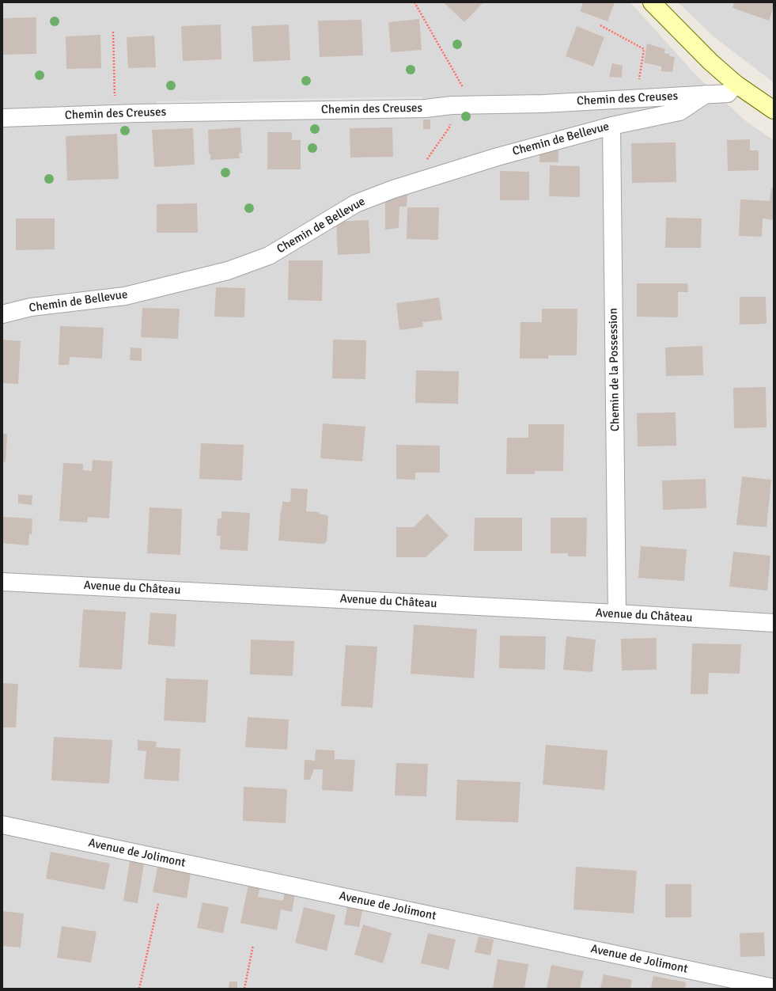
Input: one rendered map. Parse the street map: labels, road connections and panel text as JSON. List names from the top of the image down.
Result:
{
  "streets": {
    "street": [
      "Chemin des Creuses",
      "Chemin de Bellevue",
      "Chemin de la Possession",
      "Avenue du Château",
      "Avenue de Jolimont"
    ]
  },
  "crossings": [
    ["Chemin des Creuses", "Chemin de Bellevue"],
    ["Chemin de Bellevue", "Chemin de la Possession"],
    ["Chemin de la Possession", "Avenue du Château"]
  ]
}
